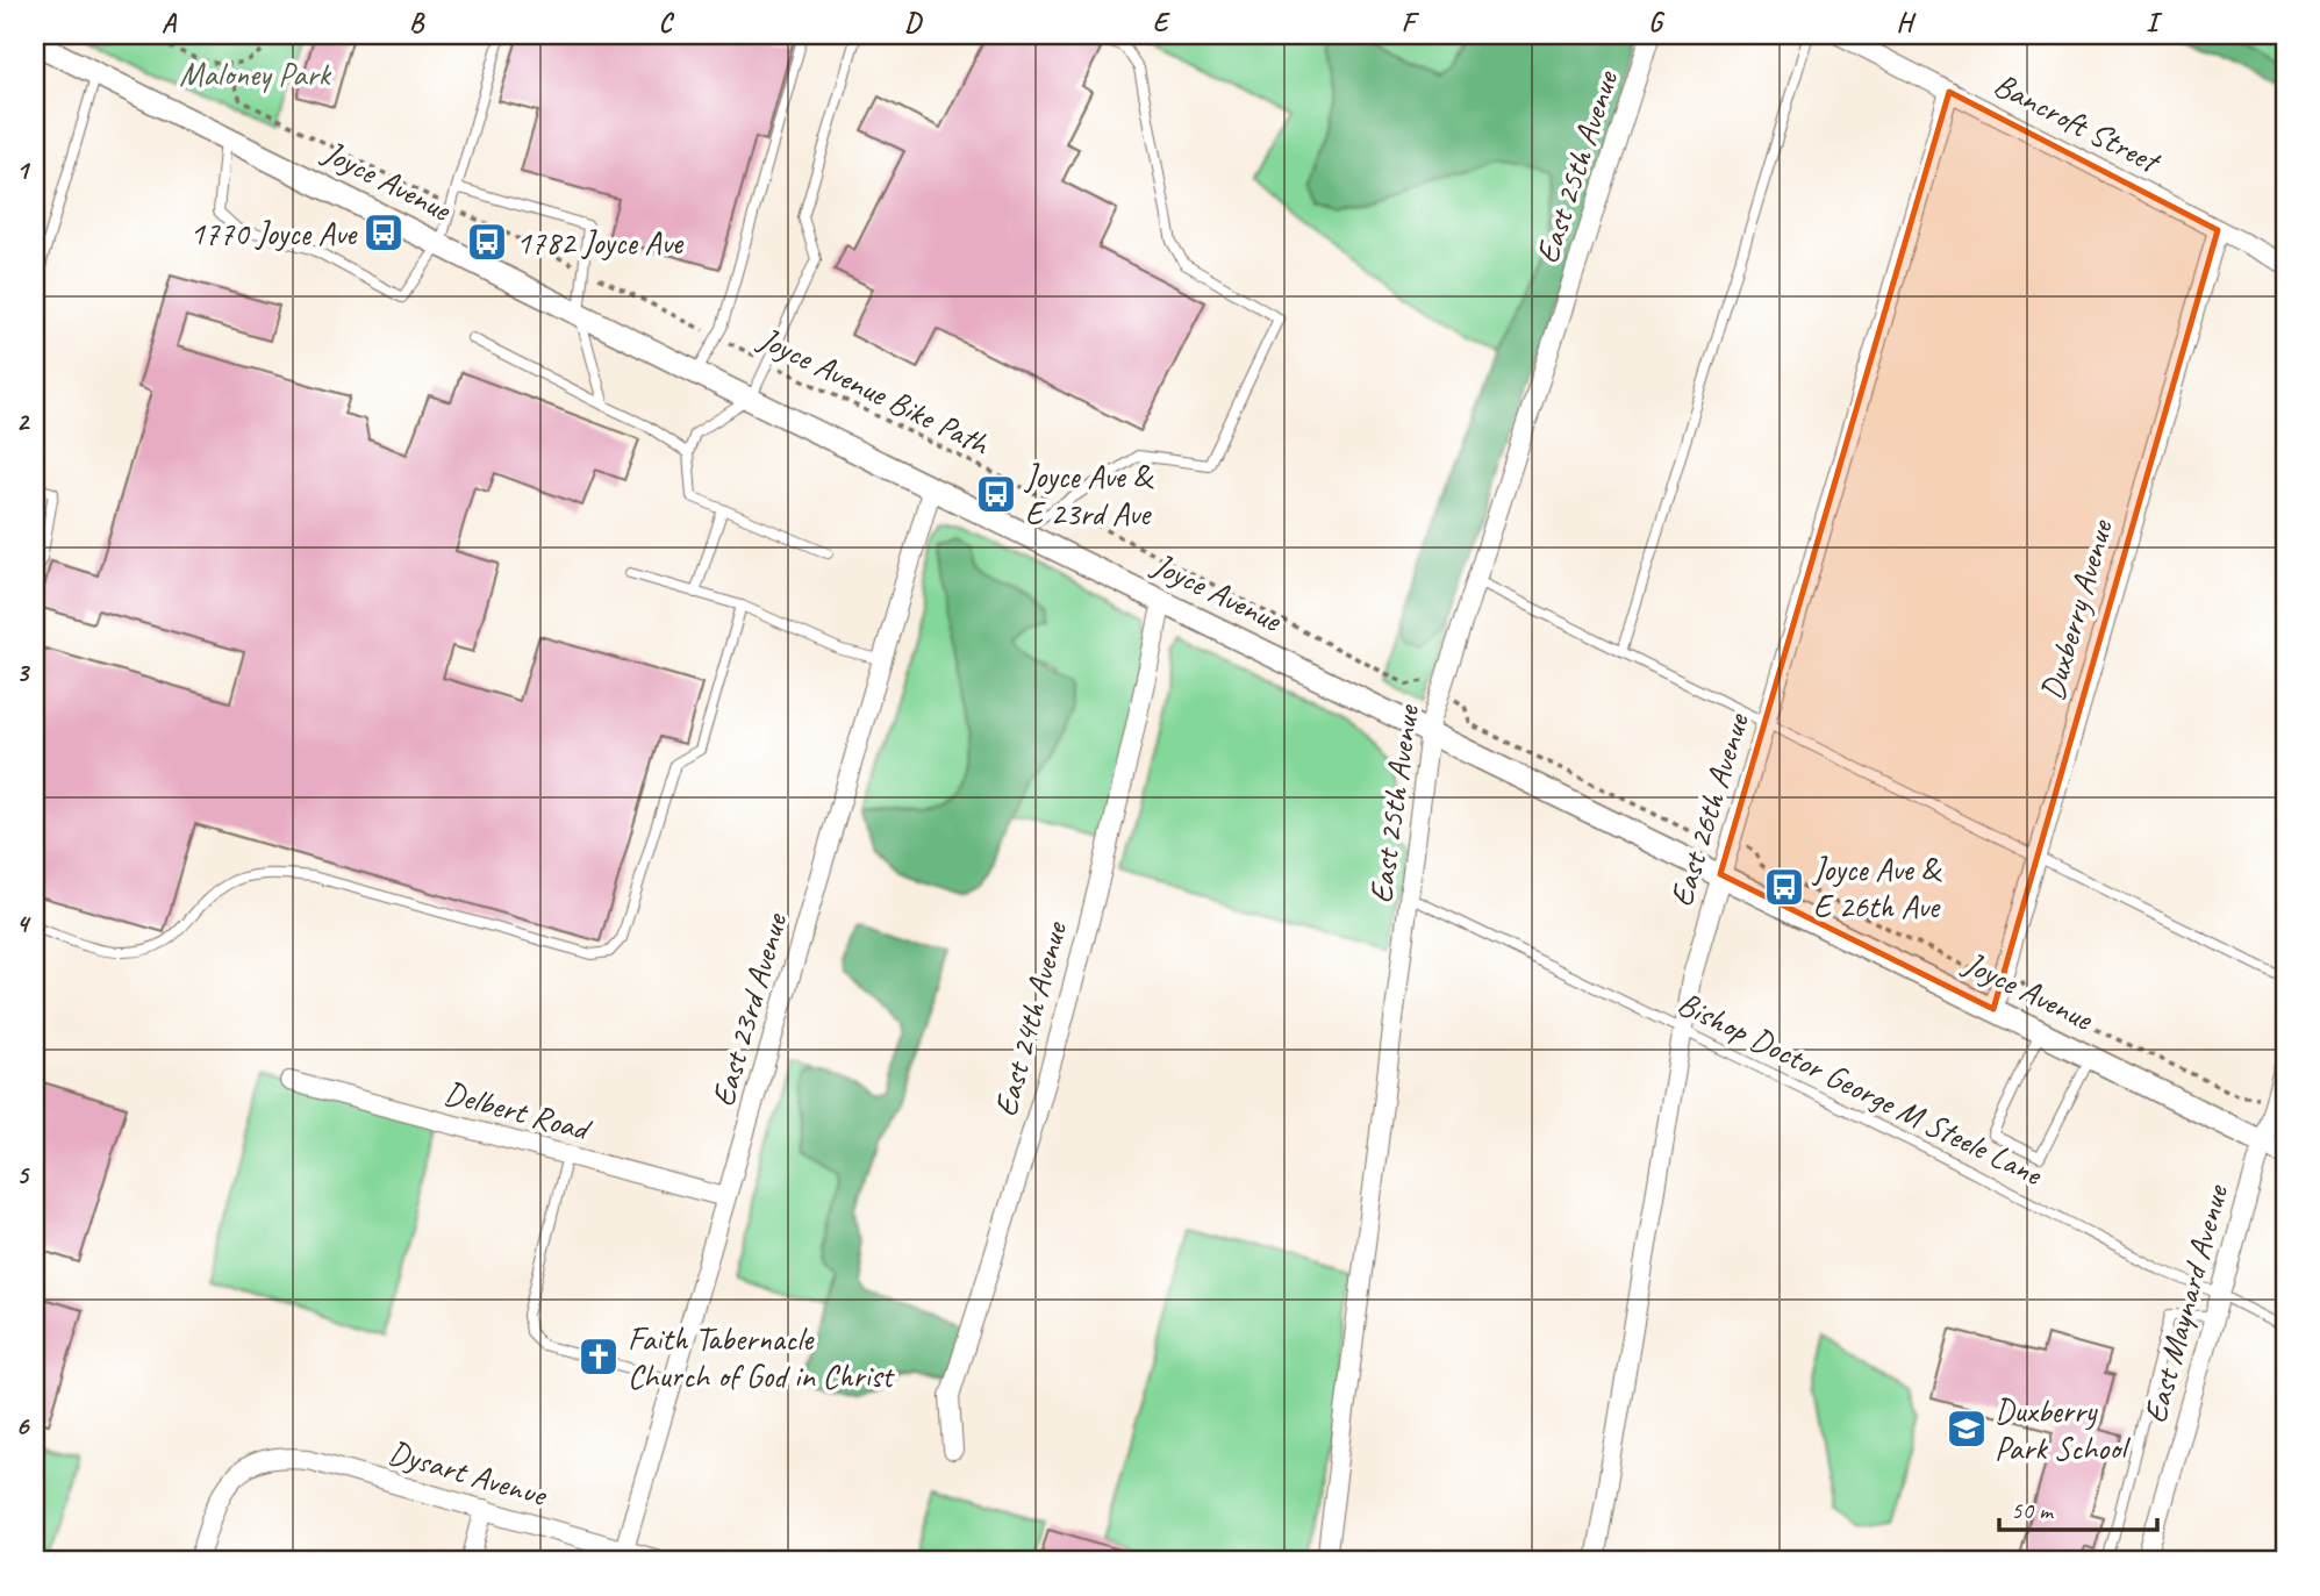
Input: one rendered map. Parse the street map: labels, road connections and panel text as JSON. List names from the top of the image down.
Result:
{
  "streets": {
    "street": [
      "Bancroft Street",
      "East 25th Avenue",
      "Joyce Avenue",
      "Duxberry Avenue",
      "East 26th Avenue",
      "East 23rd Avenue",
      "East 24th Avenue",
      "Delbert Road",
      "East Maynard Avenue",
      "Dysart Avenue"
    ],
    "lane": ["Bishop Doctor George M Steele Lane"],
    "path": ["Joyce Avenue Bike Path"]
  },
  "crossings": [
    ["Bancroft Street", "Duxberry Avenue"],
    ["Bancroft Street", "East 26th Avenue"],
    ["East 25th Avenue", "Joyce Avenue"],
    ["East 25th Avenue", "Joyce Avenue Bike Path"],
    ["East 25th Avenue", "Bishop Doctor George M Steele Lane"],
    ["Joyce Avenue", "Duxberry Avenue"],
    ["Joyce Avenue", "East 26th Avenue"],
    ["Joyce Avenue", "East 23rd Avenue"],
    ["Joyce Avenue", "East 24th Avenue"],
    ["Joyce Avenue", "East Maynard Avenue"],
    ["East 26th Avenue", "Bishop Doctor George M Steele Lane"],
    ["East 23rd Avenue", "Delbert Road"],
    ["East 23rd Avenue", "Dysart Avenue"],
    ["Bishop Doctor George M Steele Lane", "East Maynard Avenue"]
  ],
  "parks": ["Maloney Park"],
  "places": {
    "bus stop": [
      "1770 Joyce Ave",
      "1782 Joyce Ave",
      "Joyce Ave & E 23rd Ave",
      "Joyce Ave & E 26th Ave"
    ],
    "church": ["Faith Tabernacle Church of God in Christ"],
    "school or university": ["Duxberry Park School"]
  },
  "scale_bar": "50 m",
  "grid": {
    "columns": [
      "A",
      "B",
      "C",
      "D",
      "E",
      "F",
      "G",
      "H",
      "I"
    ],
    "rows": [
      "1",
      "2",
      "3",
      "4",
      "5",
      "6"
    ]
  }
}
